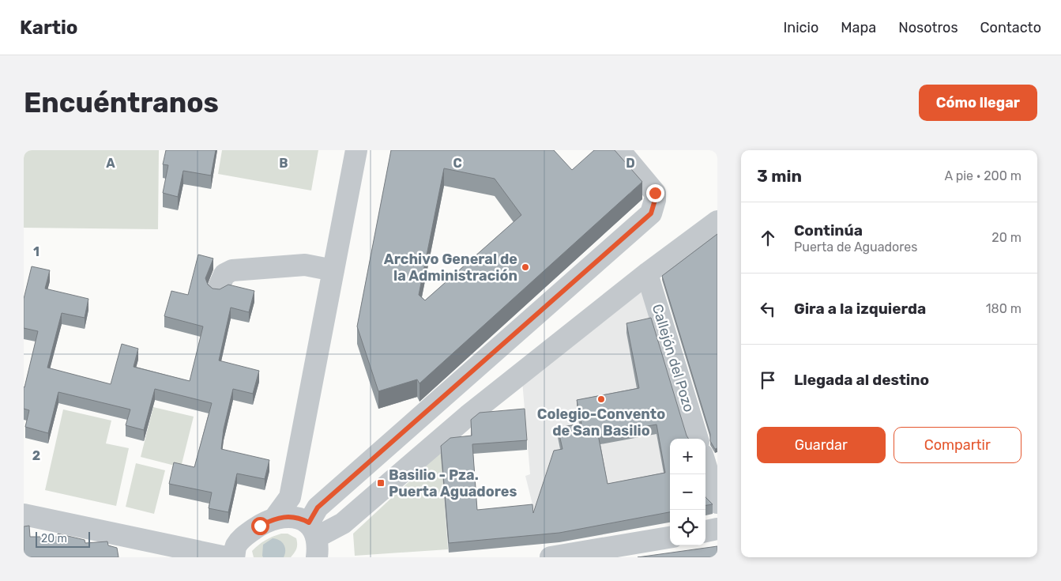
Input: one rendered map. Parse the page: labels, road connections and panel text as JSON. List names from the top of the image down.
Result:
{
  "streets": {
    "street": ["Callejón del Pozo"]
  },
  "places": {
    "other": ["Archivo General de la Administración", "Colegio-Convento de San Basilio"],
    "transit": ["Basilio - Pza. Puerta Aguadores"]
  },
  "scale_bar": "20 m",
  "page": {
    "header": "Kartio",
    "nav": [
      "Inicio",
      "Mapa",
      "Nosotros",
      "Contacto"
    ],
    "buttons": [
      "Cómo llegar",
      ["Guardar", "Compartir"]
    ],
    "title": "Encuéntranos",
    "heading": ["3 min", "A pie · 200 m"],
    "list": [
      ["Continúa", "Puerta de Aguadores", "20 m"],
      ["Gira a la izquierda", "180 m"],
      "Llegada al destino"
    ],
    "map_buttons": ["+", "−"],
    "scale": "20 m"
  },
  "grid": {
    "columns": [
      "A",
      "B",
      "C",
      "D"
    ],
    "rows": ["1", "2"]
  }
}
